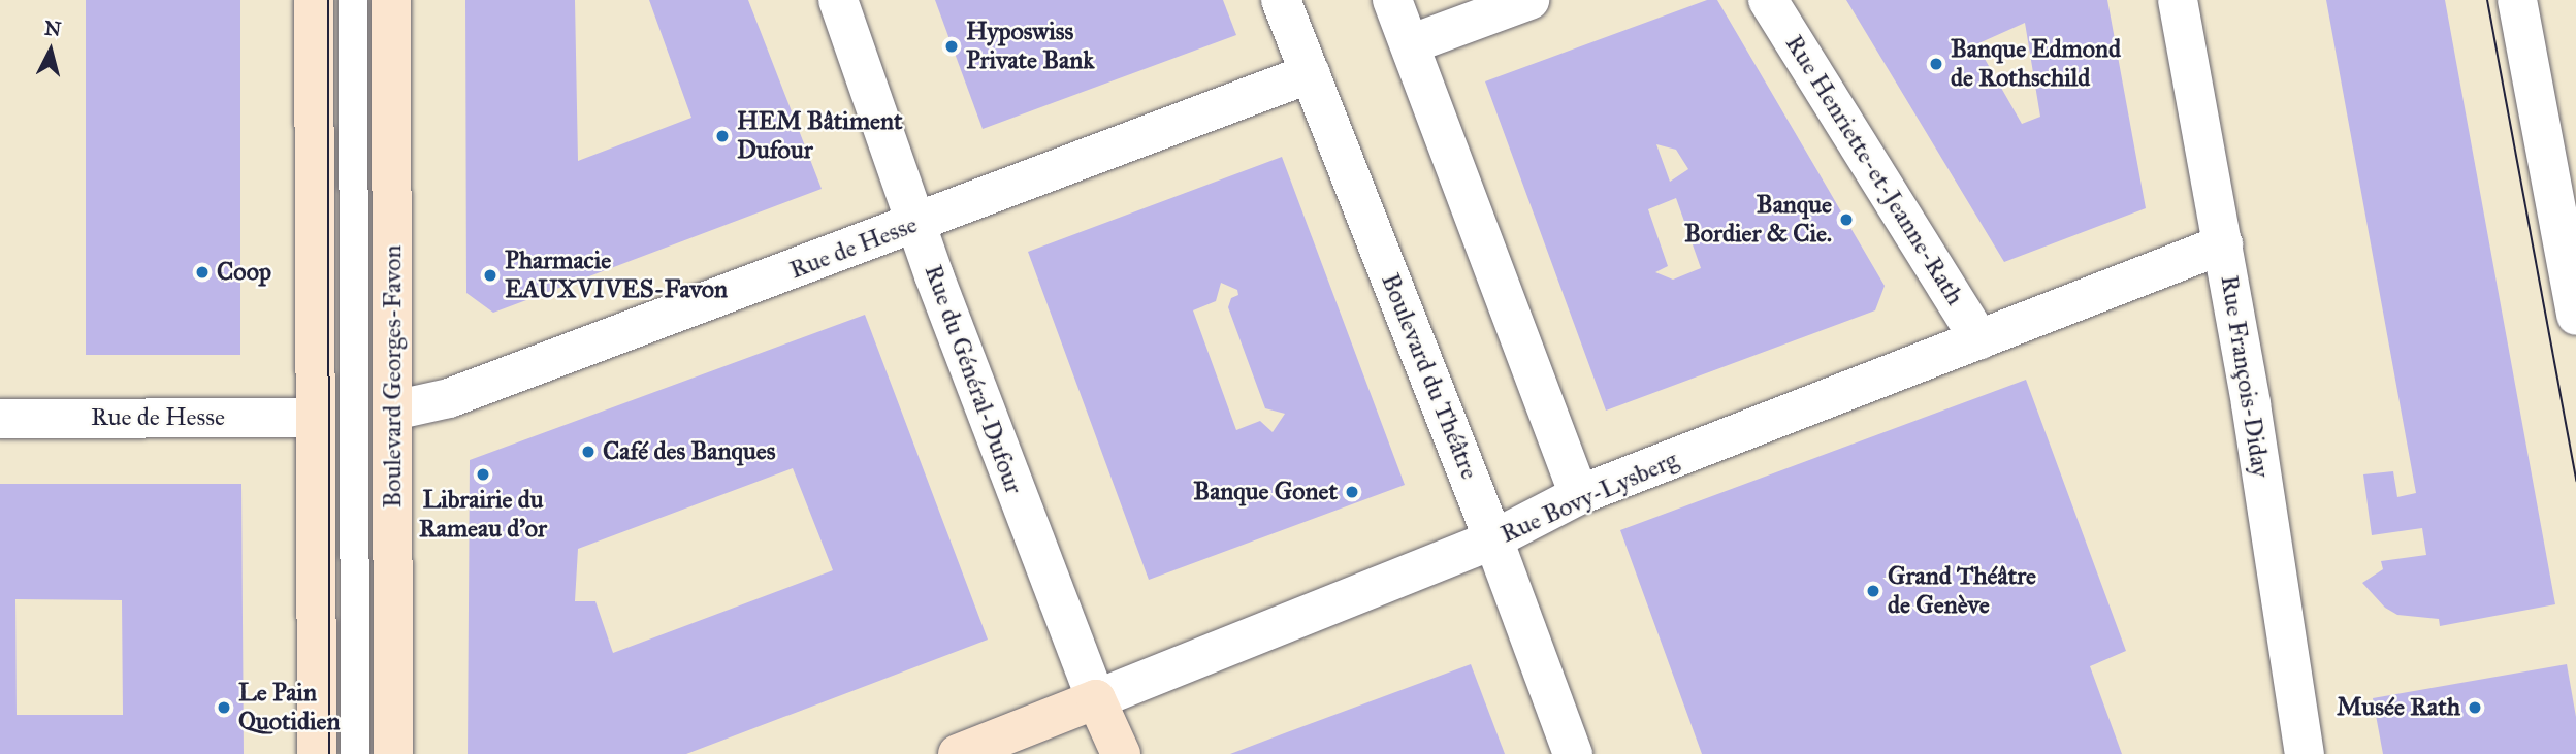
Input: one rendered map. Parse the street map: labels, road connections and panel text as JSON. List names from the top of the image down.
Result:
{
  "streets": {
    "main road": ["Boulevard Georges-Favon", "Rue du Général-Dufour", "Rue Bovy-Lysberg"],
    "street": [
      "Rue Henriette-et-Jeanne-Rath",
      "Rue de Hesse",
      "Boulevard du Théâtre",
      "Rue François-Diday"
    ]
  },
  "crossings": [
    ["Rue Henriette-et-Jeanne-Rath", "Rue Bovy-Lysberg"],
    ["Rue de Hesse", "Boulevard Georges-Favon"],
    ["Rue de Hesse", "Boulevard du Théâtre"],
    ["Rue de Hesse", "Rue du Général-Dufour"],
    ["Boulevard du Théâtre", "Rue Bovy-Lysberg"],
    ["Rue François-Diday", "Rue Bovy-Lysberg"],
    ["Rue du Général-Dufour", "Rue Bovy-Lysberg"]
  ],
  "places": [
    "Hyposwiss Private Bank",
    "Banque Edmond de Rothschild",
    "HEM Bâtiment Dufour",
    "Banque Bordier & Cie.",
    "Coop",
    "Pharmacie EAUXVIVES-Favon",
    "Café des Banques",
    "Librairie du Rameau d'or",
    "Banque Gonet",
    "Grand Théâtre de Genève",
    "Le Pain Quotidien",
    "Musée Rath"
  ],
  "north": "top"
}
